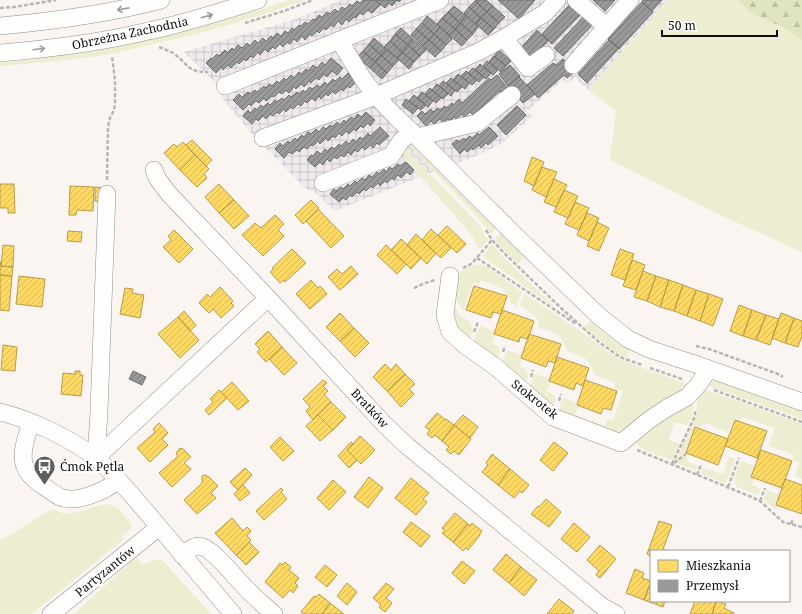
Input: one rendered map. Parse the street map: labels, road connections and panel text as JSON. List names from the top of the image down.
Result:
{
  "streets": {
    "street": [
      "Obrzeżna Zachodnia",
      "Stokrotek",
      "Bratków",
      "Partyzantów"
    ]
  },
  "places": {
    "bus stop": ["Ćmok Pętla"]
  },
  "legend": ["Mieszkania", "Przemysł"],
  "scale_bar": "50 m"
}
